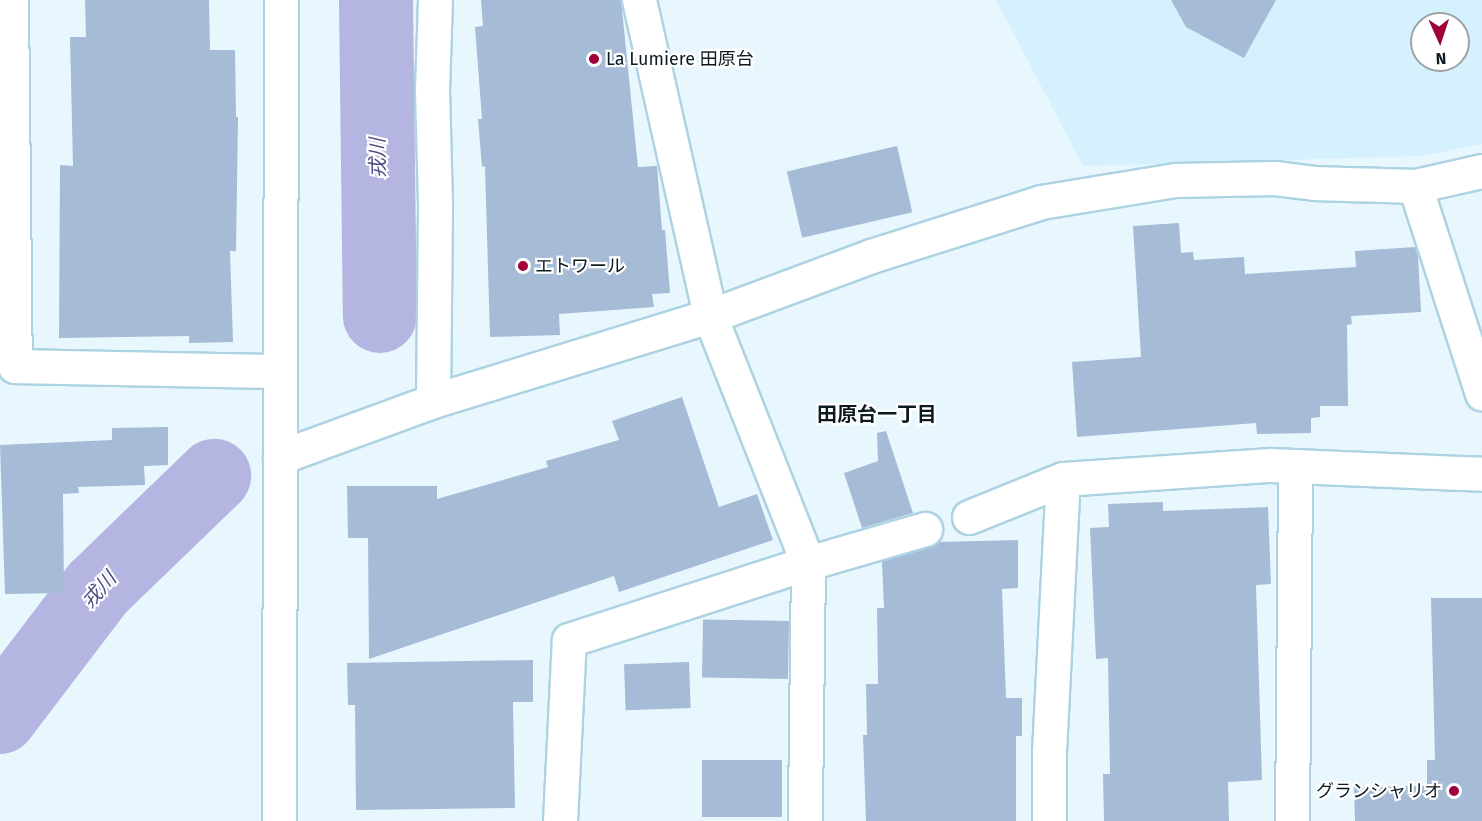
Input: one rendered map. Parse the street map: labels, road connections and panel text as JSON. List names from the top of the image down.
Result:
{
  "districts": ["田原台一丁目"],
  "water": ["戎川"],
  "places": ["La Lumiere 田原台", "エトワール", "グランシャリオ"],
  "north": "bottom"
}
